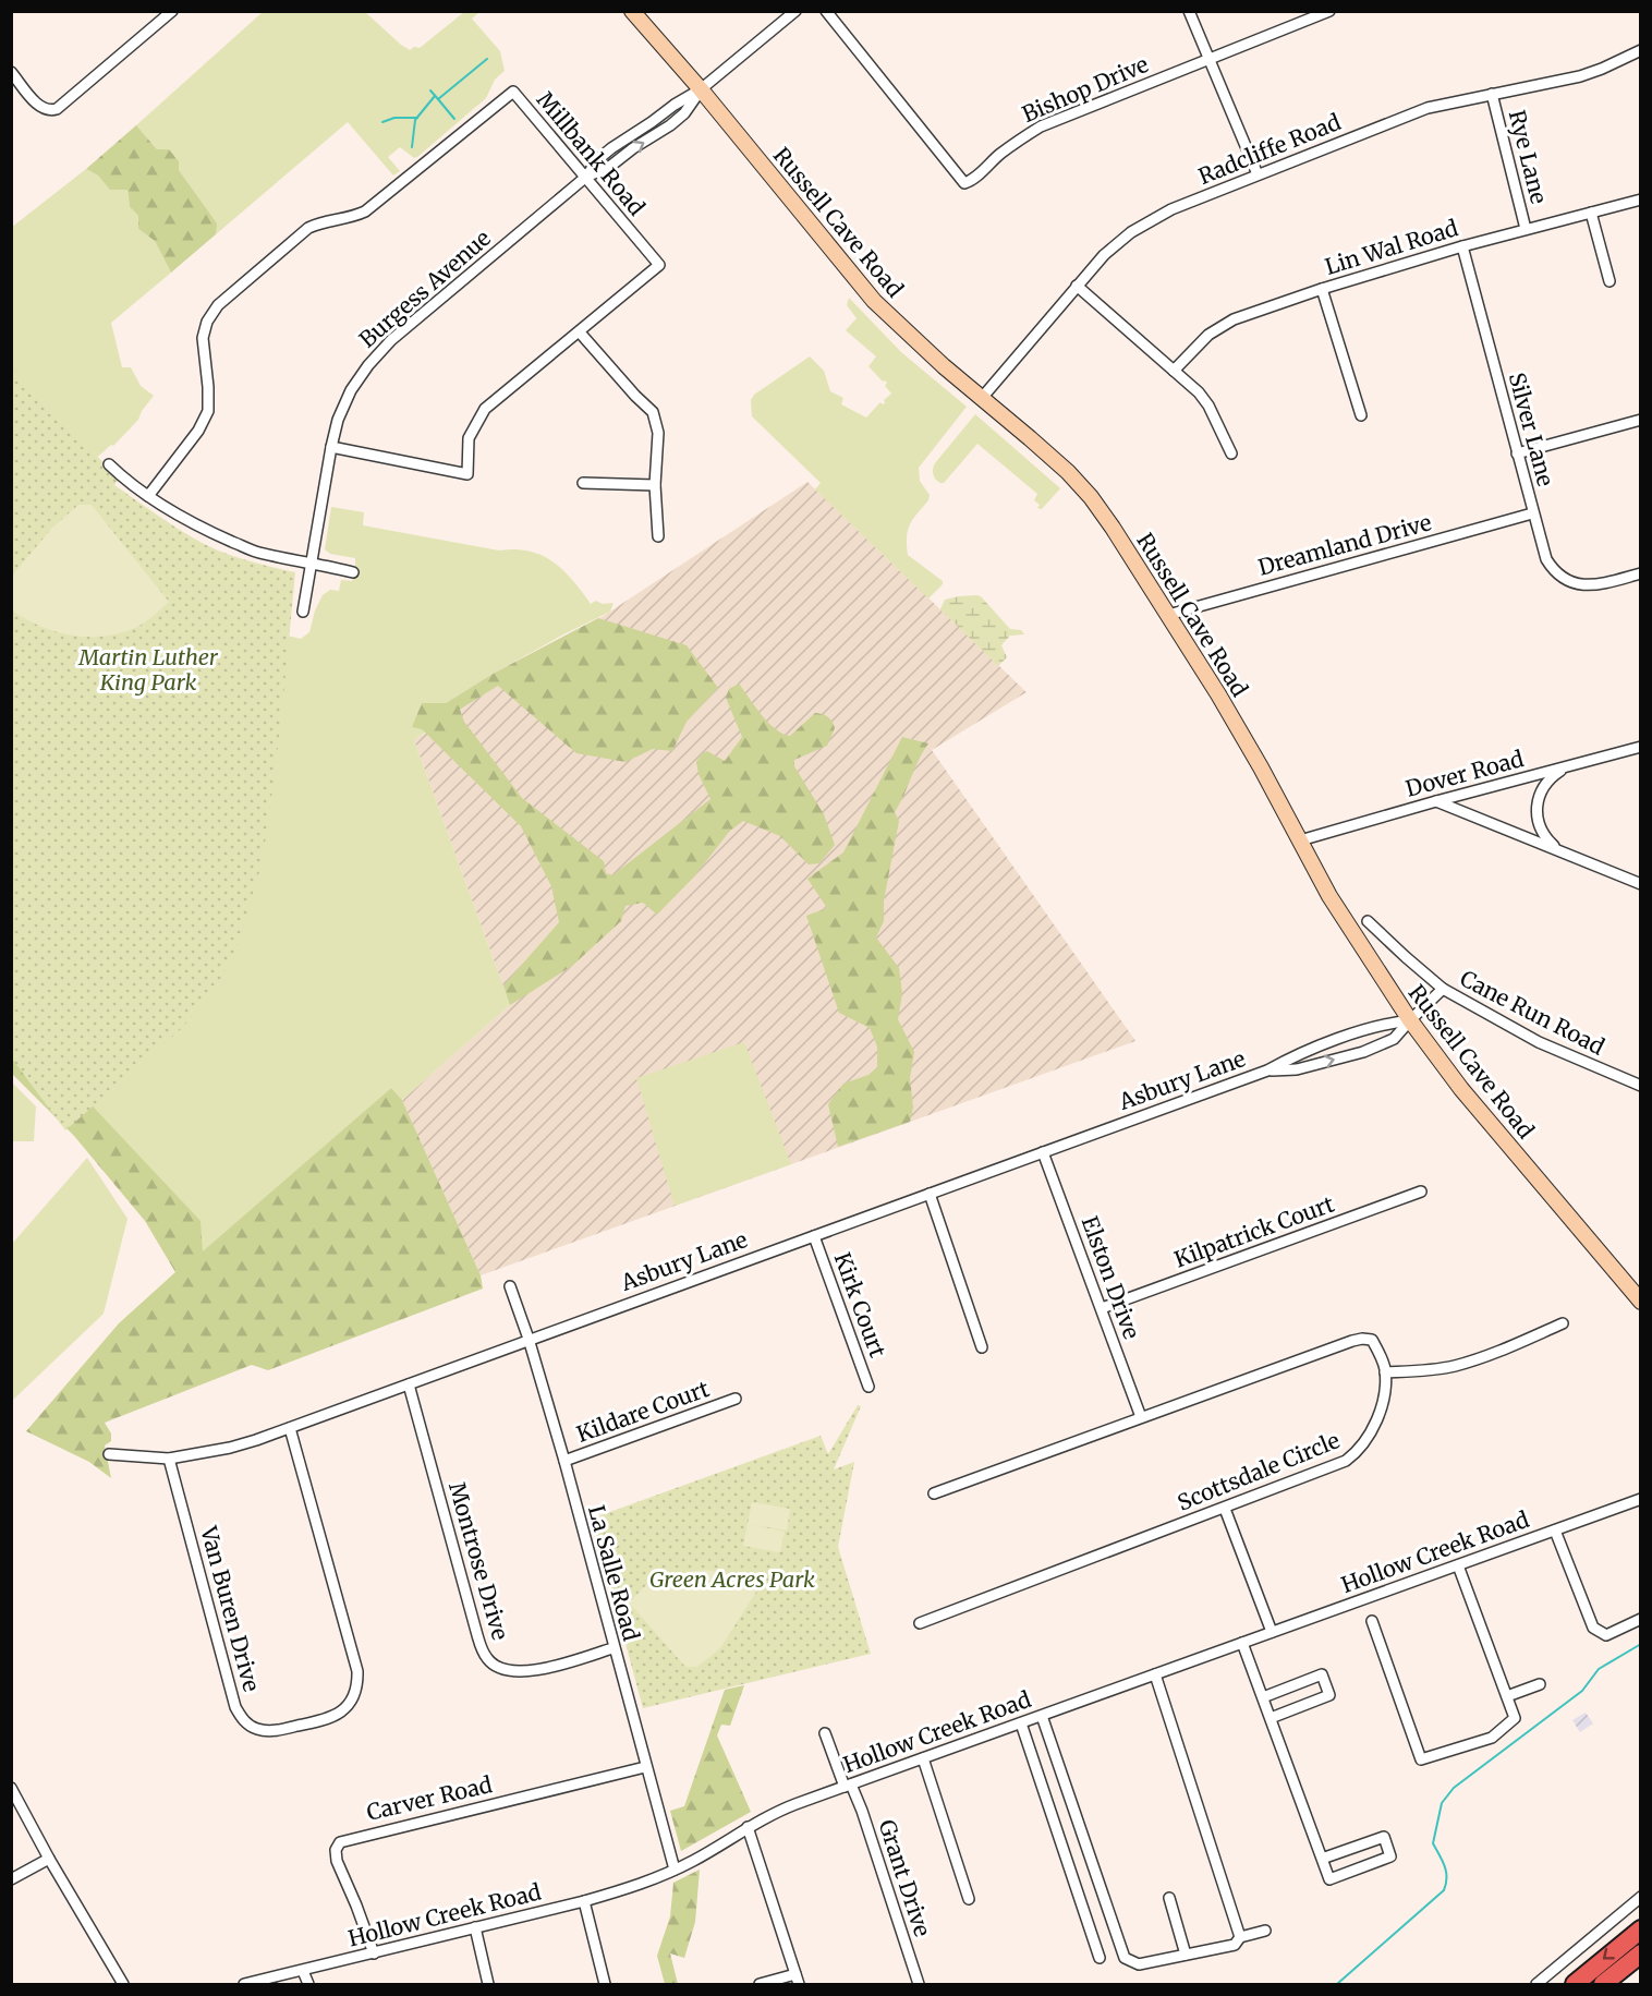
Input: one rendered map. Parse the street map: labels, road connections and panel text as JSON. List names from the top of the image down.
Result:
{
  "streets": {
    "main road": ["Russell Cave Road"],
    "street": [
      "Bishop Drive",
      "Radcliffe Road",
      "Millbank Road",
      "Rye Lane",
      "Lin Wal Road",
      "Burgess Avenue",
      "Silver Lane",
      "Dreamland Drive",
      "Dover Road",
      "Cane Run Road",
      "Asbury Lane",
      "Kilpatrick Court",
      "Elston Drive",
      "Kirk Court",
      "Kildare Court",
      "Scottsdale Circle",
      "Hollow Creek Road",
      "Montrose Drive",
      "La Salle Road",
      "Van Buren Drive",
      "Carver Road",
      "Grant Drive"
    ]
  },
  "crossings": [
    ["Radcliffe Road", "Rye Lane"],
    ["Radcliffe Road", "Russell Cave Road"],
    ["Millbank Road", "Burgess Avenue"],
    ["Rye Lane", "Lin Wal Road"],
    ["Russell Cave Road", "Burgess Avenue"],
    ["Russell Cave Road", "Dreamland Drive"],
    ["Russell Cave Road", "Dover Road"],
    ["Russell Cave Road", "Cane Run Road"],
    ["Russell Cave Road", "Asbury Lane"],
    ["Lin Wal Road", "Silver Lane"],
    ["Silver Lane", "Dreamland Drive"],
    ["Cane Run Road", "Asbury Lane"],
    ["Asbury Lane", "Elston Drive"],
    ["Asbury Lane", "Kirk Court"],
    ["Asbury Lane", "Montrose Drive"],
    ["Asbury Lane", "La Salle Road"],
    ["Asbury Lane", "Van Buren Drive"],
    ["Kilpatrick Court", "Elston Drive"],
    ["Elston Drive", "Scottsdale Circle"],
    ["Kildare Court", "La Salle Road"],
    ["Hollow Creek Road", "La Salle Road"],
    ["Hollow Creek Road", "Carver Road"],
    ["Hollow Creek Road", "Grant Drive"],
    ["Montrose Drive", "La Salle Road"],
    ["La Salle Road", "Carver Road"]
  ],
  "parks": ["Martin Luther King Park", "Green Acres Park"]
}
